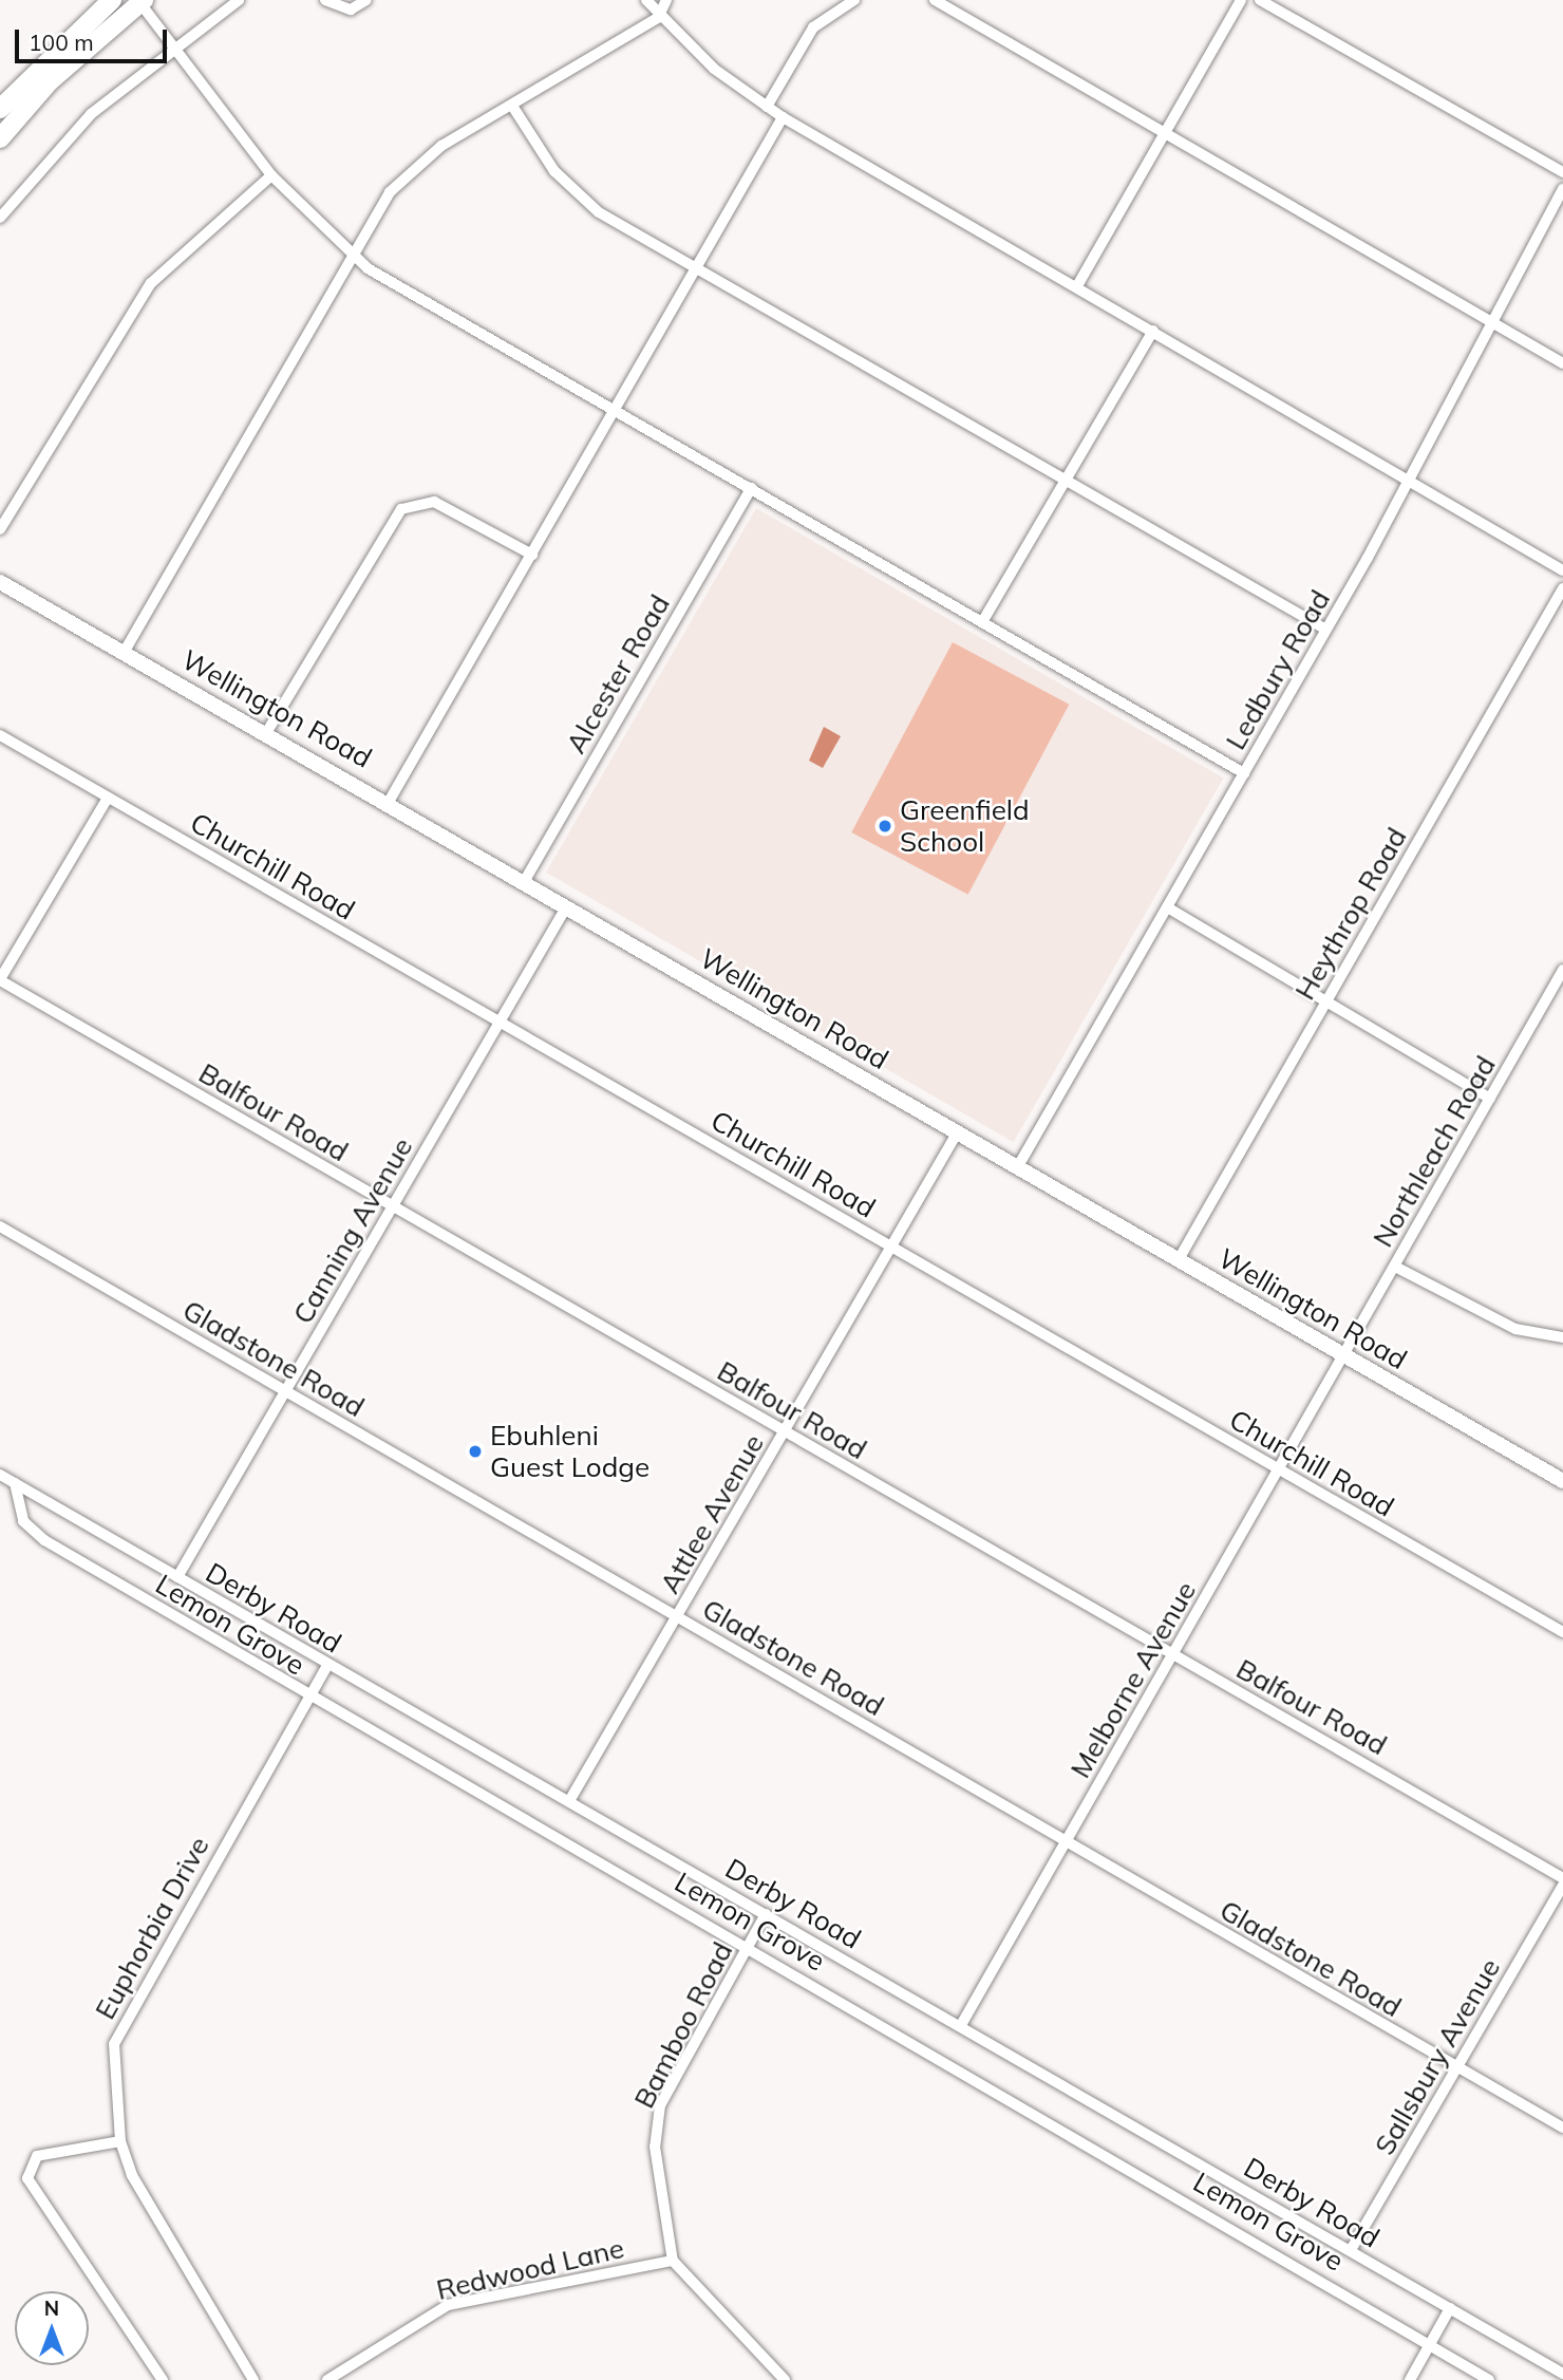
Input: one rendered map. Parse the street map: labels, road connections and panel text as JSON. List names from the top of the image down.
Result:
{
  "streets": {
    "main road": ["Wellington Road"],
    "street": [
      "Ledbury Road",
      "Alcester Road",
      "Churchill Road",
      "Heythrop Road",
      "Balfour Road",
      "Northleach Road",
      "Canning Avenue",
      "Gladstone Road",
      "Attlee Avenue",
      "Derby Road",
      "Lemon Grove",
      "Melborne Avenue",
      "Euphorbia Drive",
      "Bamboo Road",
      "Sallsbury Avenue",
      "Redwood Lane"
    ]
  },
  "crossings": [
    ["Ledbury Road", "Wellington Road"],
    ["Alcester Road", "Wellington Road"],
    ["Wellington Road", "Heythrop Road"],
    ["Wellington Road", "Northleach Road"],
    ["Wellington Road", "Canning Avenue"],
    ["Wellington Road", "Attlee Avenue"],
    ["Wellington Road", "Melborne Avenue"],
    ["Churchill Road", "Canning Avenue"],
    ["Churchill Road", "Attlee Avenue"],
    ["Churchill Road", "Melborne Avenue"],
    ["Balfour Road", "Canning Avenue"],
    ["Balfour Road", "Attlee Avenue"],
    ["Balfour Road", "Melborne Avenue"],
    ["Northleach Road", "Melborne Avenue"],
    ["Canning Avenue", "Gladstone Road"],
    ["Canning Avenue", "Derby Road"],
    ["Gladstone Road", "Attlee Avenue"],
    ["Gladstone Road", "Melborne Avenue"],
    ["Gladstone Road", "Sallsbury Avenue"],
    ["Attlee Avenue", "Derby Road"],
    ["Derby Road", "Lemon Grove"],
    ["Derby Road", "Melborne Avenue"],
    ["Derby Road", "Euphorbia Drive"],
    ["Derby Road", "Bamboo Road"],
    ["Derby Road", "Sallsbury Avenue"],
    ["Lemon Grove", "Euphorbia Drive"],
    ["Lemon Grove", "Bamboo Road"],
    ["Bamboo Road", "Redwood Lane"]
  ],
  "places": ["Greenfield School", "Ebuhleni Guest Lodge"],
  "scale_bar": "100 m",
  "north": "top"
}
